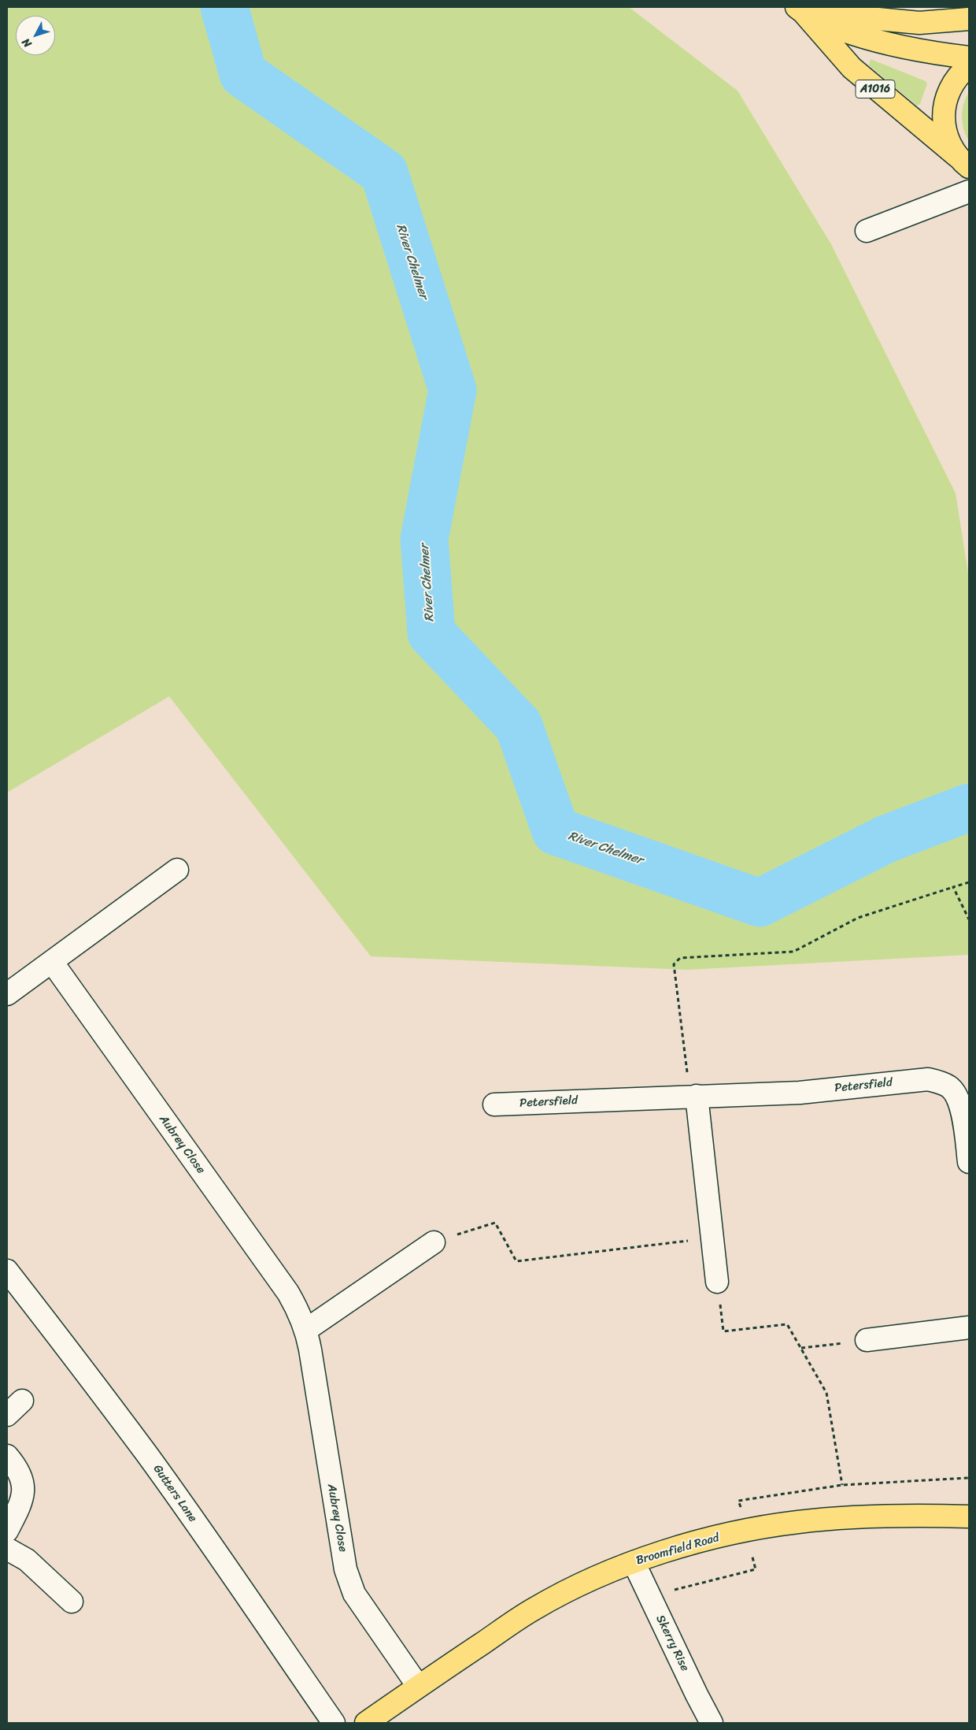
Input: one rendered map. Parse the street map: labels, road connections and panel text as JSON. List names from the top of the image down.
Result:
{
  "streets": {
    "main road": ["A1016", "Broomfield Road"],
    "street": [
      "Petersfield",
      "Aubrey Close",
      "Gutters Lane",
      "Skerry Rise"
    ]
  },
  "crossings": [
    ["Aubrey Close", "Broomfield Road"],
    ["Broomfield Road", "Skerry Rise"]
  ],
  "water": ["River Chelmer"],
  "north": "bottom left"
}
